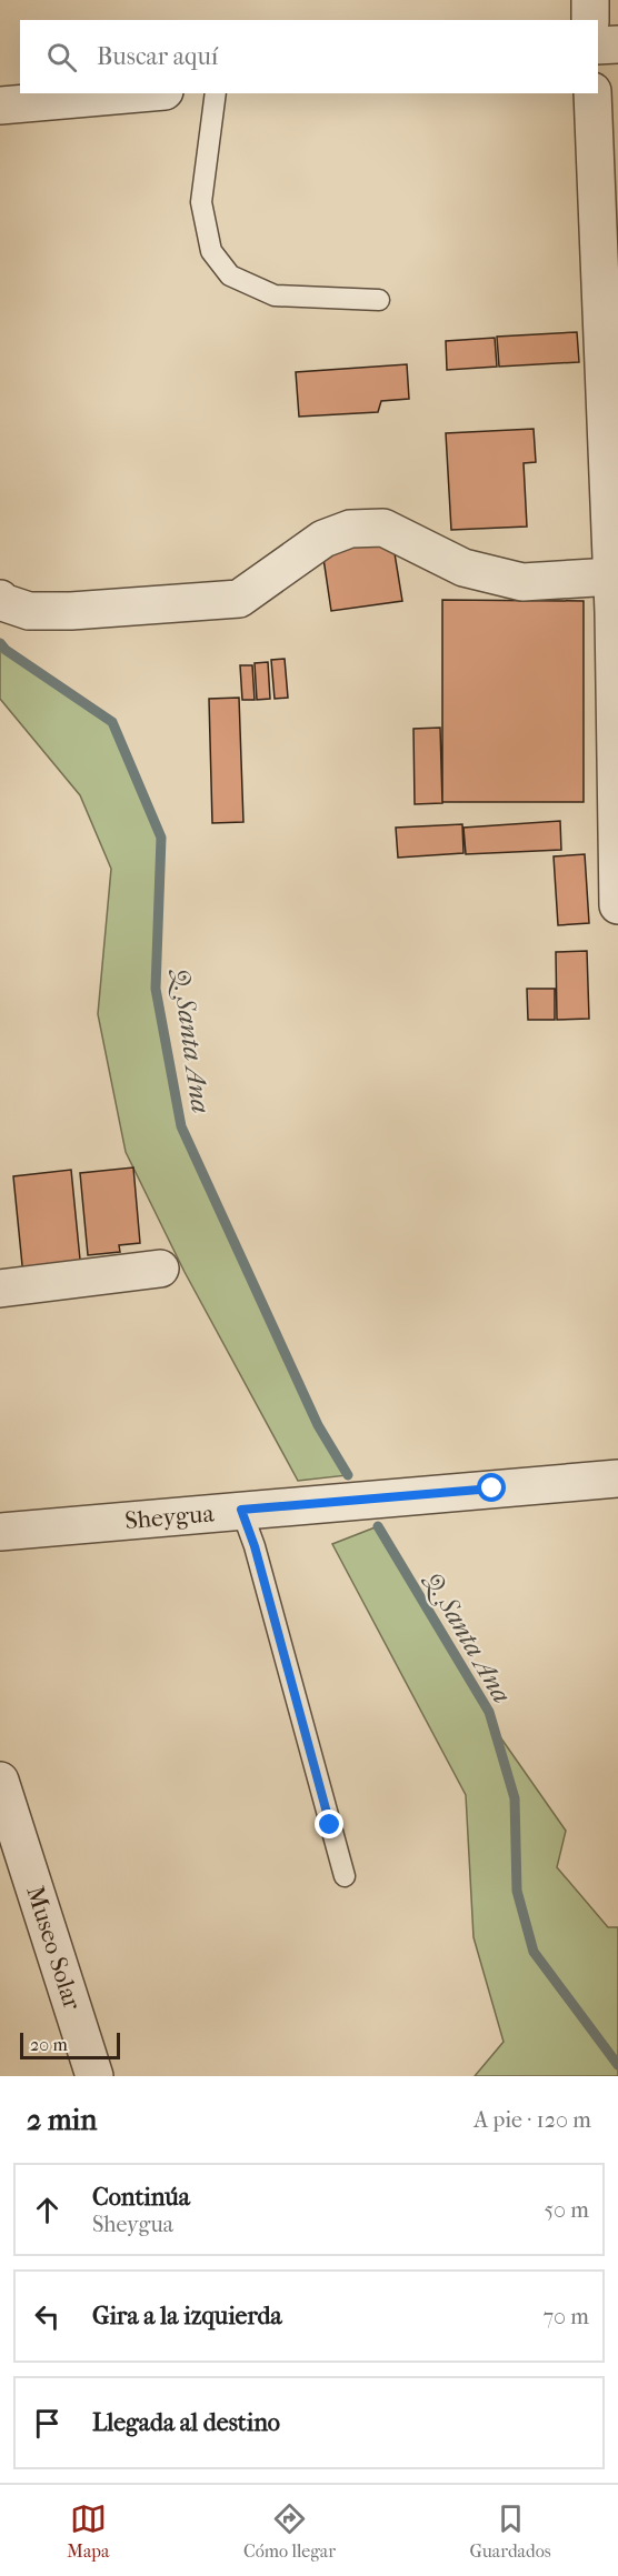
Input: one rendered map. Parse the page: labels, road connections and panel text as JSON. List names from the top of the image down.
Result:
{
  "streets": {
    "street": ["Sheygua", "Museo Solar"]
  },
  "water": ["Q. Santa Ana"],
  "scale_bar": "20 m",
  "page": {
    "search": "Buscar aquí",
    "scale": "20 m",
    "heading": ["2 min", "A pie · 120 m"],
    "list": [
      ["Continúa", "Sheygua", "50 m"],
      ["Gira a la izquierda", "70 m"],
      "Llegada al destino"
    ],
    "nav": ["Mapa", "Cómo llegar", "Guardados"]
  }
}
